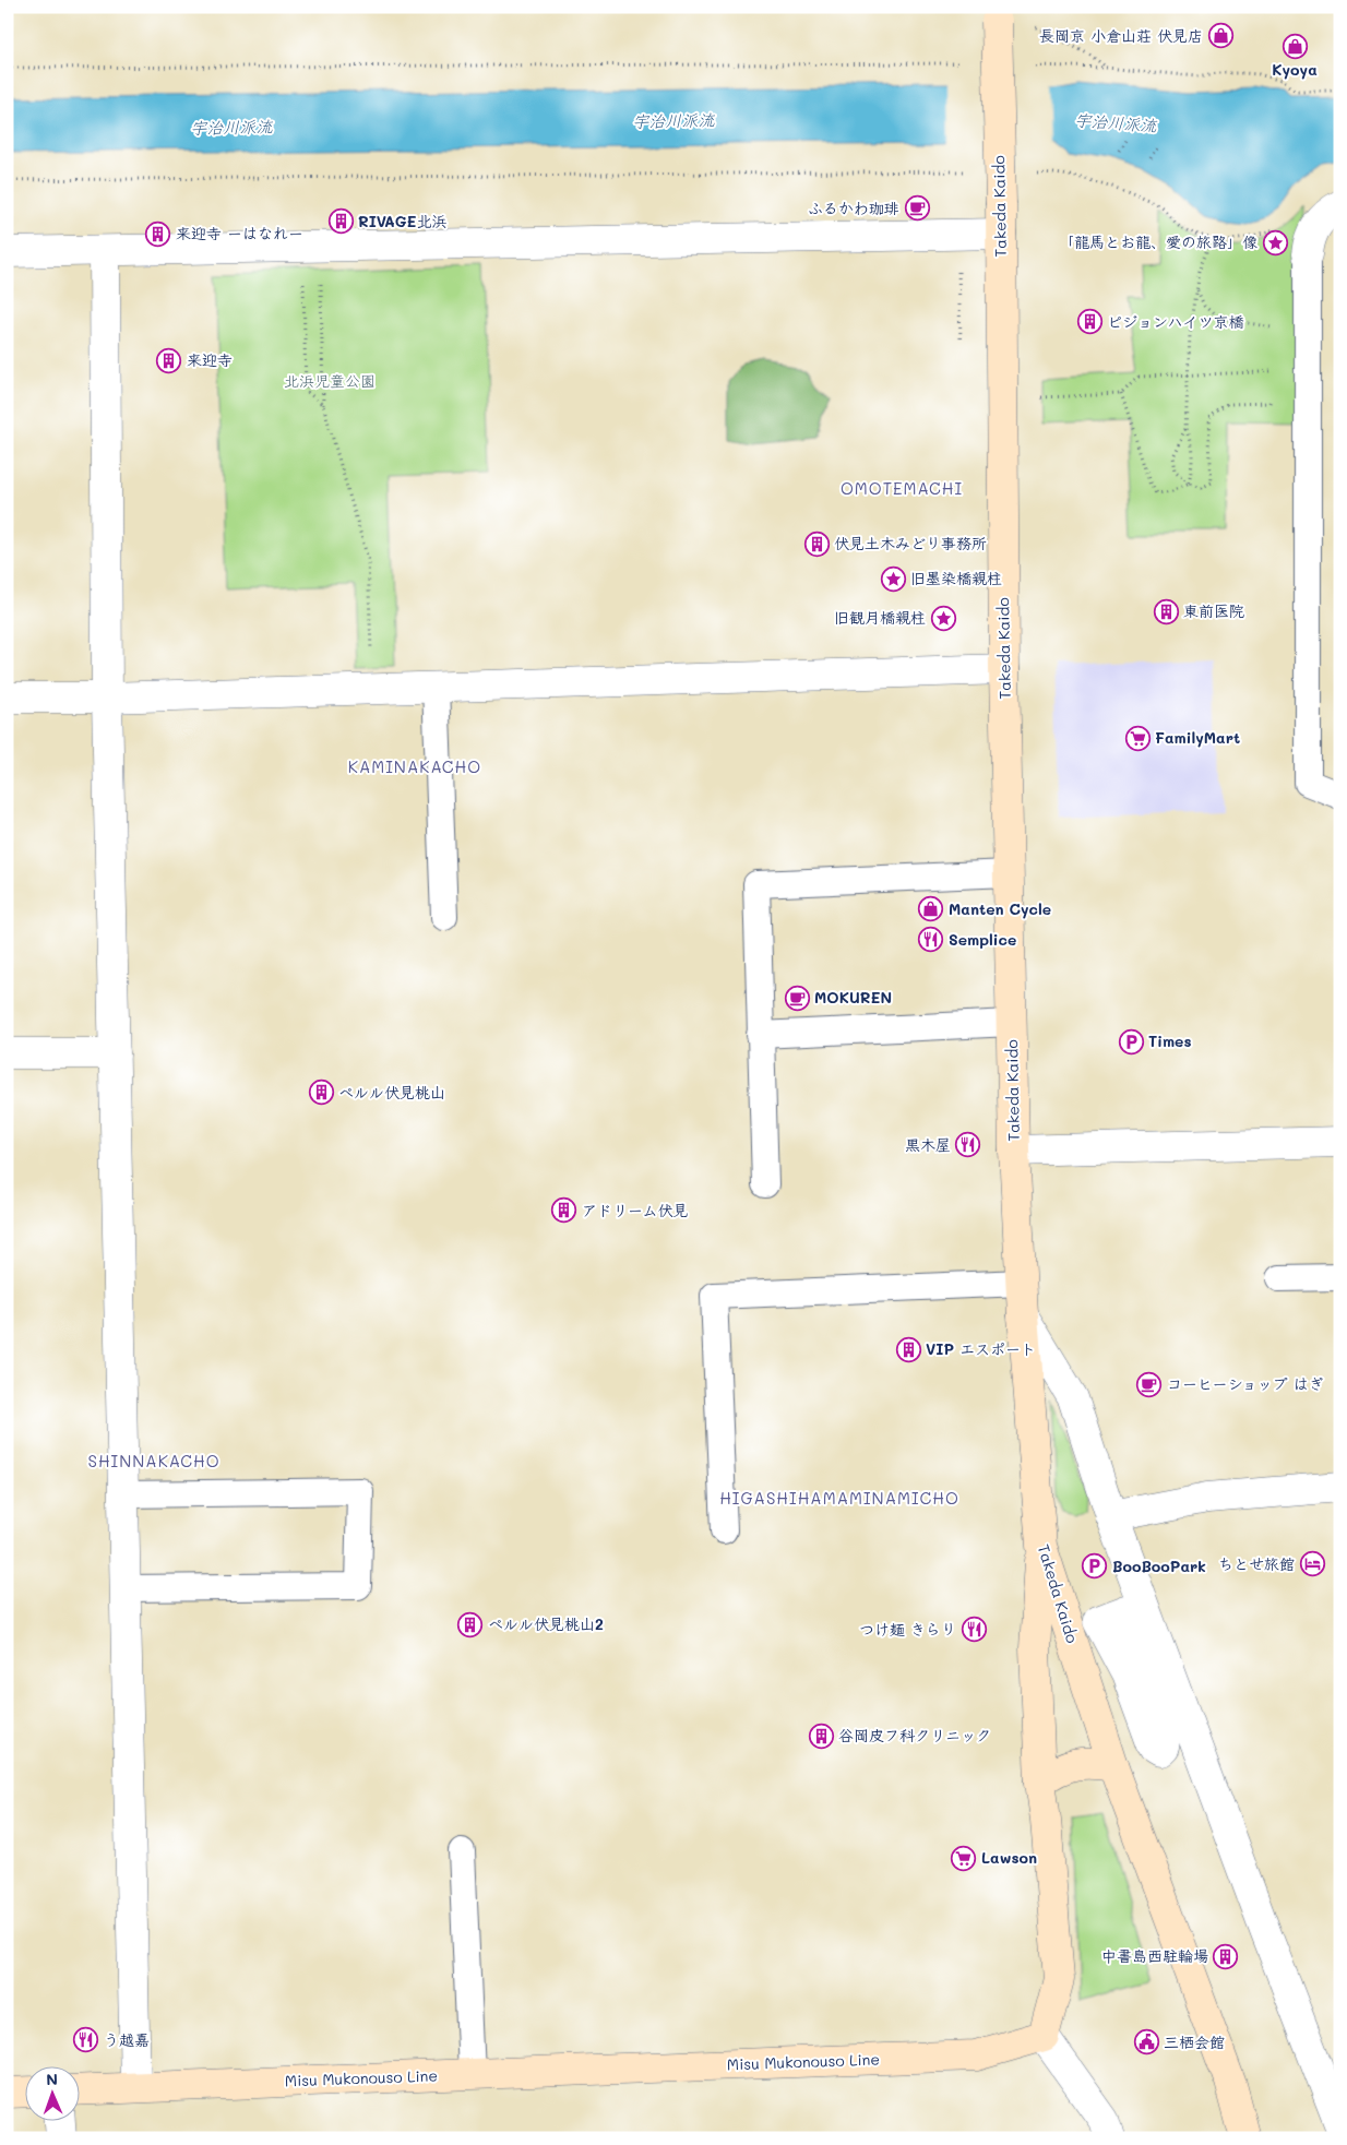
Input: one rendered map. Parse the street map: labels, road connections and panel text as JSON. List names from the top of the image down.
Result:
{
  "streets": {
    "main road": ["Takeda Kaido", "Misu Mukonouso Line"]
  },
  "districts": [
    "OMOTEMACHI",
    "KAMINAKACHO",
    "SHINNAKACHO",
    "HIGASHIHAMAMINAMICHO"
  ],
  "water": ["宇治川派流"],
  "parks": ["北浜児童公園"],
  "places": {
    "shop": ["長岡京 小倉山荘 伏見店", "Kyoya", "Manten Cycle"],
    "cafe": ["ふるかわ珈琲", "MOKUREN", "コーヒーショップ はぎ"],
    "building": [
      "RIVAGE北浜",
      "来迎寺 ーはなれー",
      "ピジョンハイツ京橋",
      "来迎寺",
      "伏見土木みどり事務所",
      "東前医院",
      "ペルル伏見桃山",
      "アドリーム伏見",
      "VIP エスポート",
      "ペルル伏見桃山2",
      "谷岡皮フ科クリニック",
      "中書島西駐輪場"
    ],
    "place": ["「龍馬とお龍、愛の旅路」像", "旧墨染橋親柱", "旧観月橋親柱"],
    "supermarket": ["FamilyMart", "Lawson"],
    "restaurant": [
      "Semplice",
      "黒木屋",
      "つけ麺 きらり",
      "う越嘉"
    ],
    "parking": ["Times", "BooBooPark"],
    "hotel": ["ちとせ旅館"],
    "public building": ["三栖会館"]
  },
  "north": "top"
}
